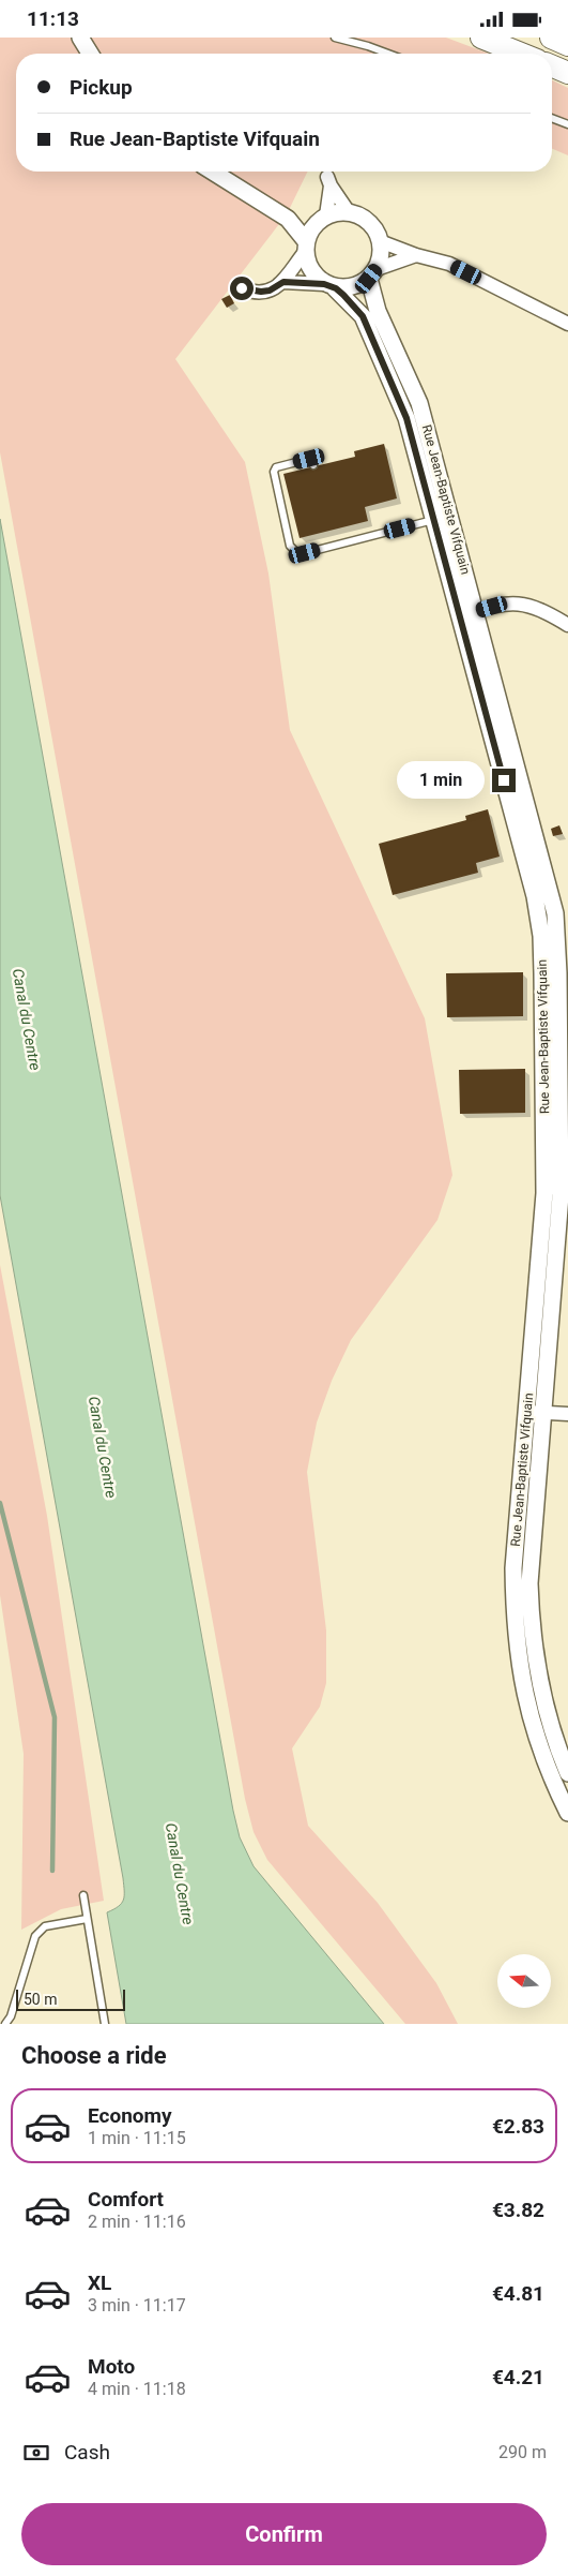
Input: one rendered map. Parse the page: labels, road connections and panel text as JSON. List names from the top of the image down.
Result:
{
  "streets": {
    "street": ["Rue Jean-Baptiste Vifquain"]
  },
  "water": ["Canal du Centre"],
  "scale_bar": "50 m",
  "north": "left",
  "page": {
    "status": "11:13",
    "banner": ["Pickup", "Rue Jean-Baptiste Vifquain"],
    "bubble": "1 min",
    "scale": "50 m",
    "heading": "Choose a ride",
    "list": [
      {
        "name": "Economy",
        "note": "1 min · 11:15",
        "value": "€2.83"
      },
      {
        "name": "Comfort",
        "note": "2 min · 11:16",
        "value": "€3.82"
      },
      {
        "name": "XL",
        "note": "3 min · 11:17",
        "value": "€4.81"
      },
      {
        "name": "Moto",
        "note": "4 min · 11:18",
        "value": "€4.21"
      }
    ],
    "pay": ["Cash", "290 m"],
    "buttons": "Confirm"
  }
}
